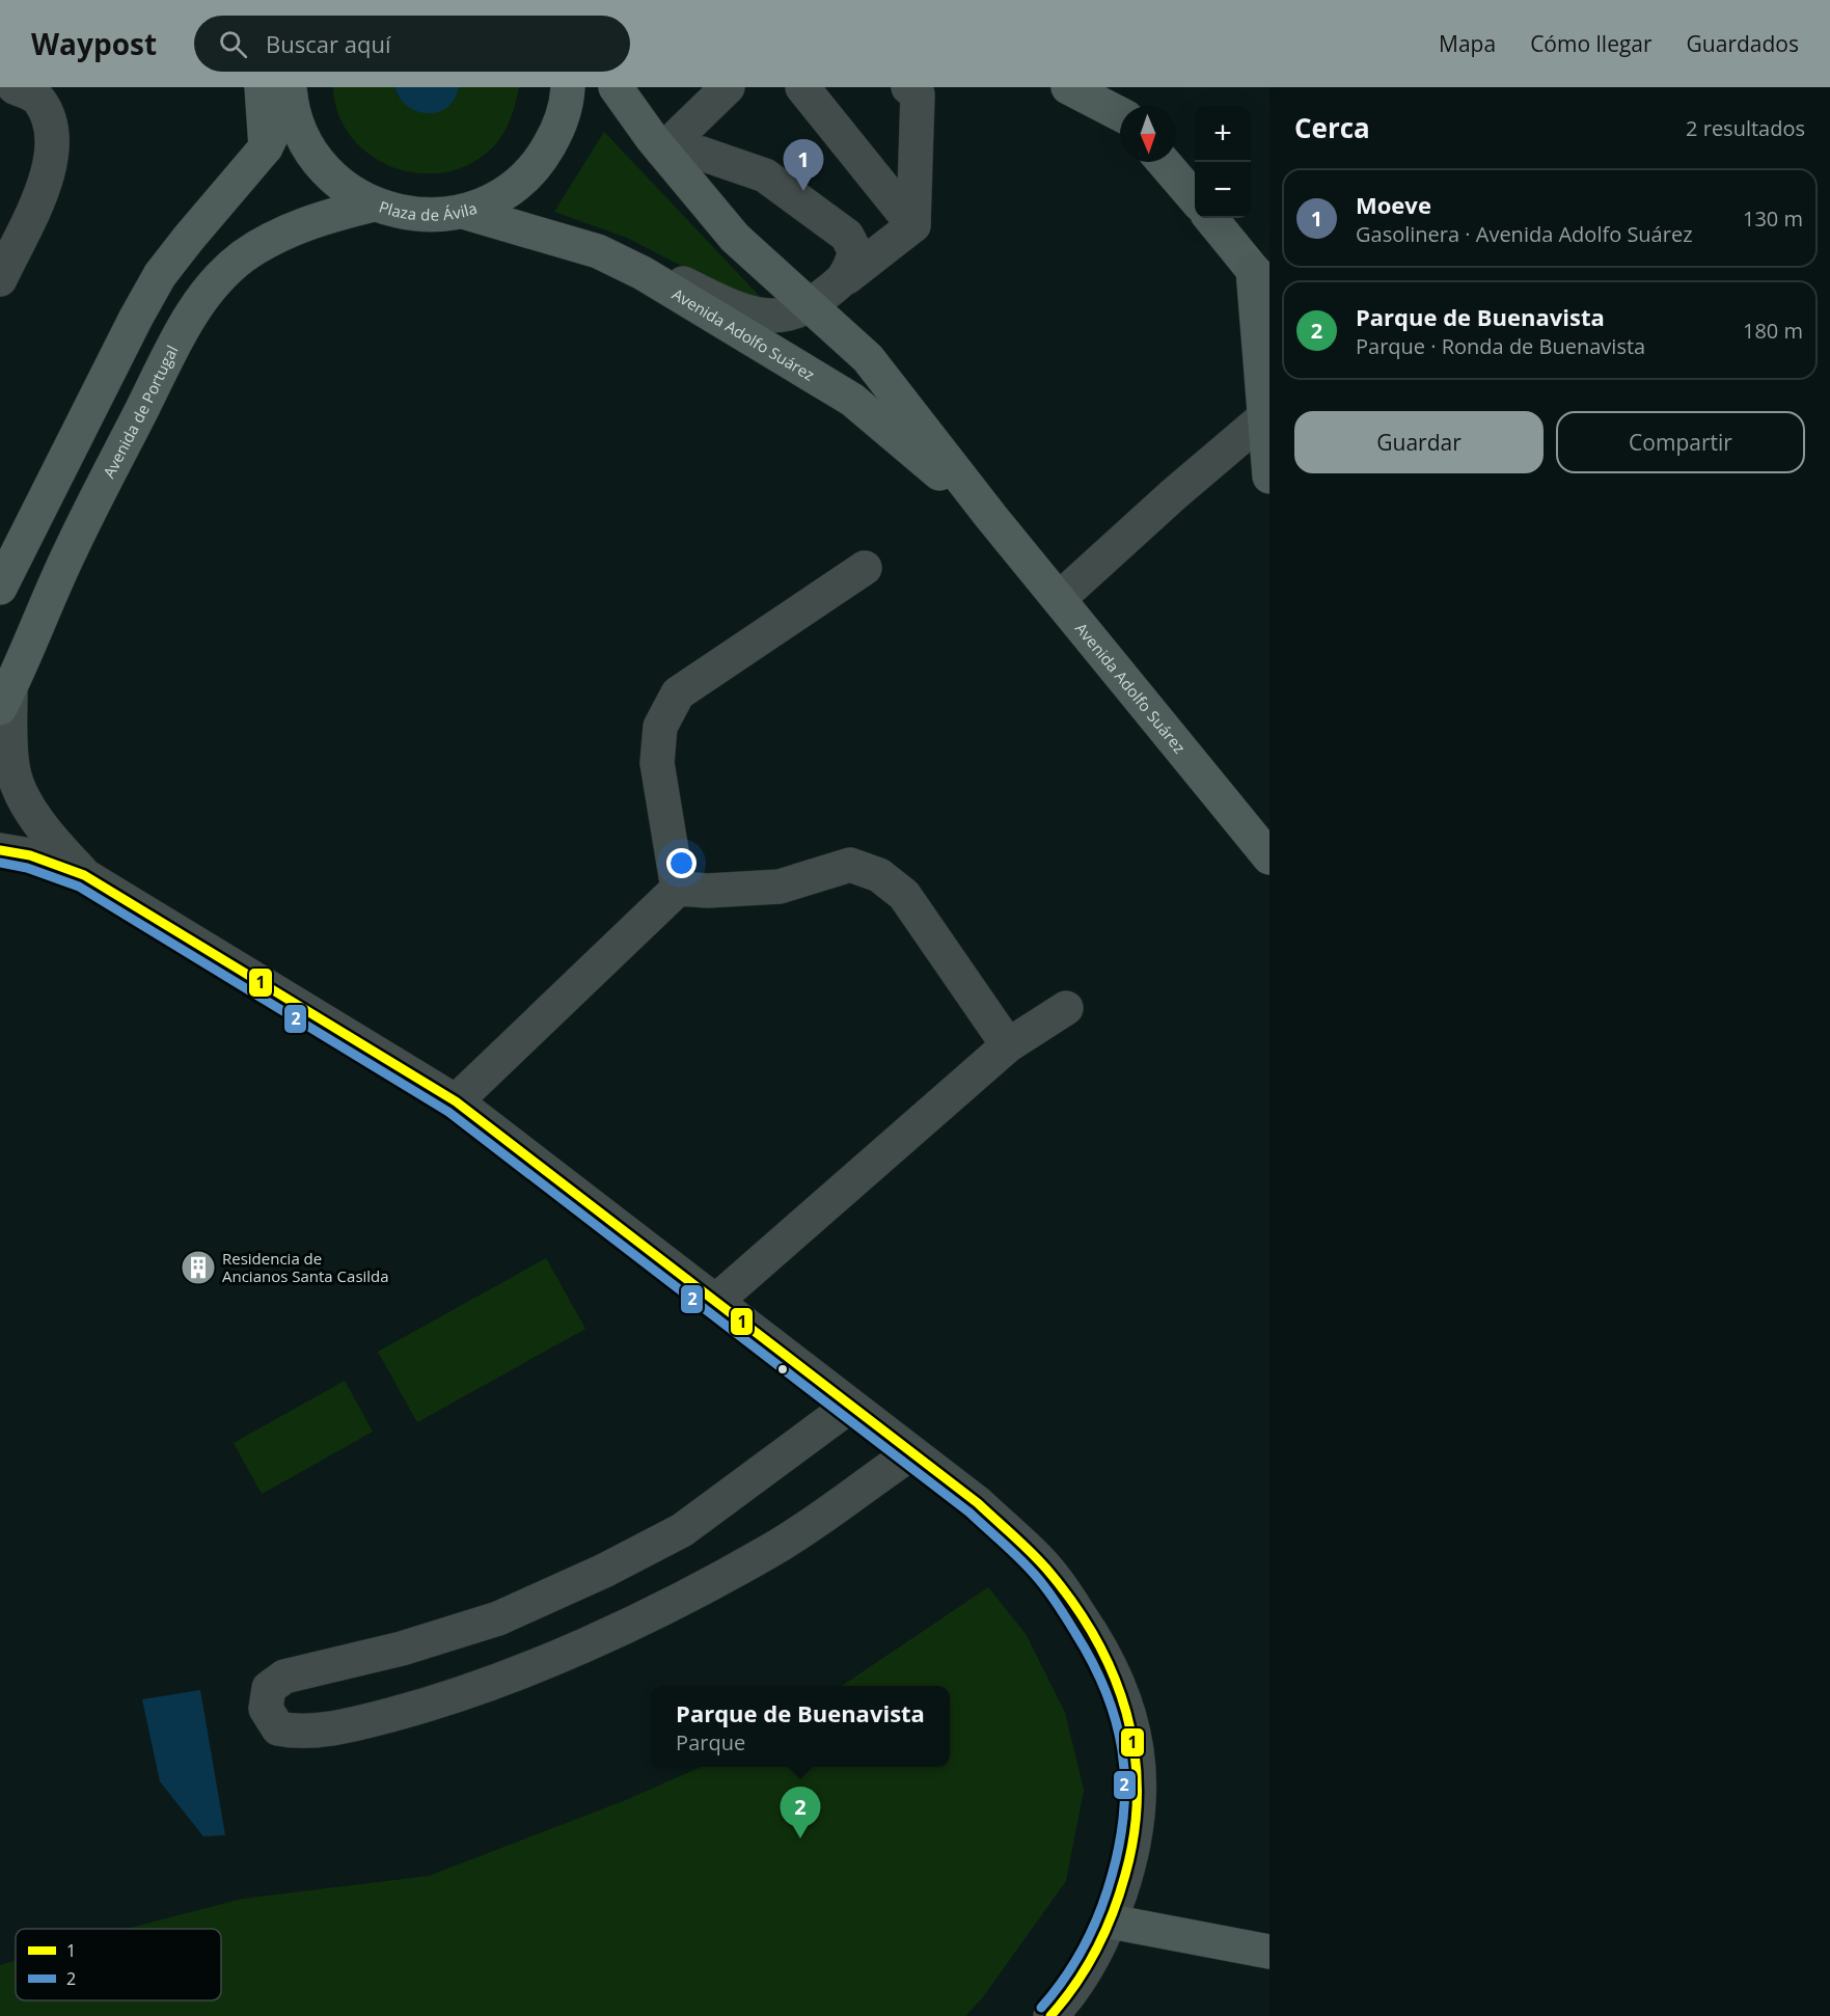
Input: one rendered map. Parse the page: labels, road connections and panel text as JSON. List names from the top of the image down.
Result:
{
  "streets": {
    "main road": ["Plaza de Ávila", "Avenida Adolfo Suárez", "Avenida de Portugal"]
  },
  "crossings": [
    ["Plaza de Ávila", "Avenida Adolfo Suárez"],
    ["Plaza de Ávila", "Avenida de Portugal"]
  ],
  "places": {
    "building": ["Residencia de Ancianos Santa Casilda"]
  },
  "lines": ["transit line 1", "transit line 2"],
  "legend": ["1", "2"],
  "north": "bottom",
  "page": {
    "header": "Waypost",
    "search": "Buscar aquí",
    "nav": ["Mapa", "Cómo llegar", "Guardados"],
    "heading": ["Cerca", "2 resultados"],
    "map_buttons": ["+", "−"],
    "pins": ["1", "2"],
    "list": [
      {
        "mark": "1",
        "name": "Moeve",
        "note": "Gasolinera · Avenida Adolfo Suárez",
        "value": "130 m"
      },
      {
        "mark": "2",
        "name": "Parque de Buenavista",
        "note": "Parque · Ronda de Buenavista",
        "value": "180 m"
      }
    ],
    "buttons": ["Guardar", "Compartir"],
    "popup": ["Parque de Buenavista", "Parque"]
  }
}
